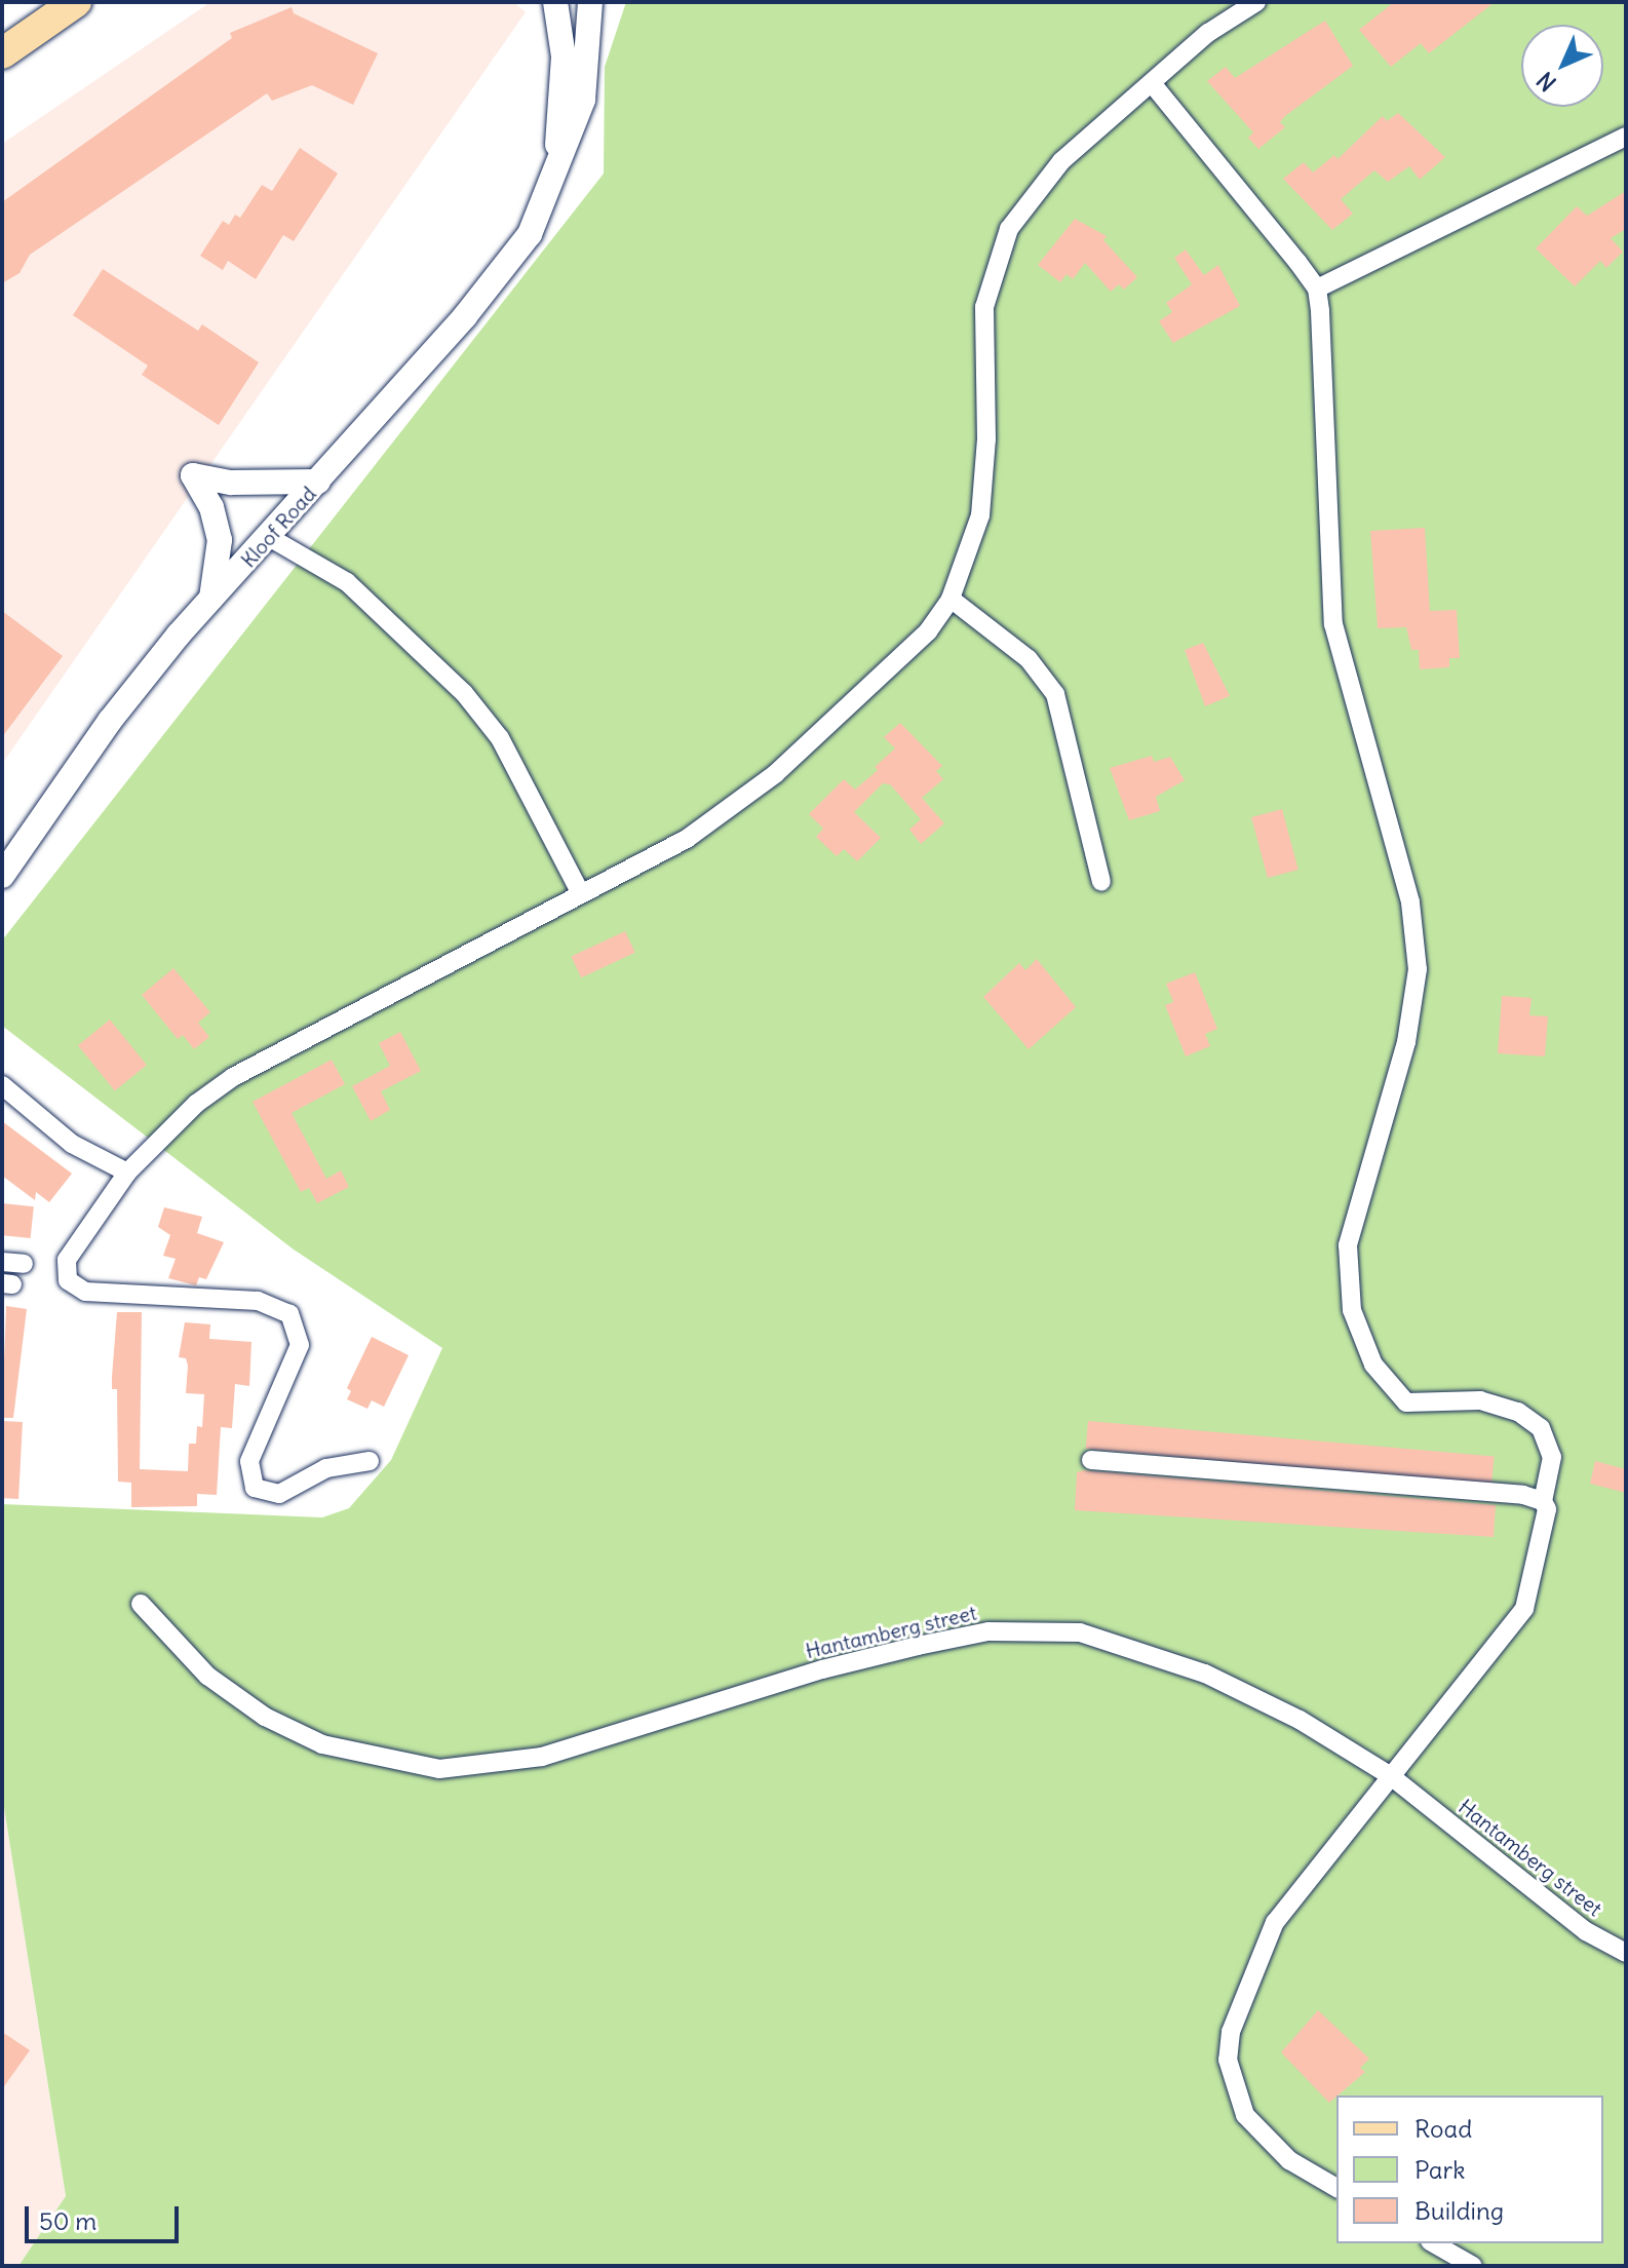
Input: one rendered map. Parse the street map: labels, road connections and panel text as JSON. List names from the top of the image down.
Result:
{
  "streets": {
    "street": ["Kloof Road", "Hantamberg street"]
  },
  "legend": ["Road", "Park", "Building"],
  "scale_bar": "50 m",
  "north": "bottom left"
}
